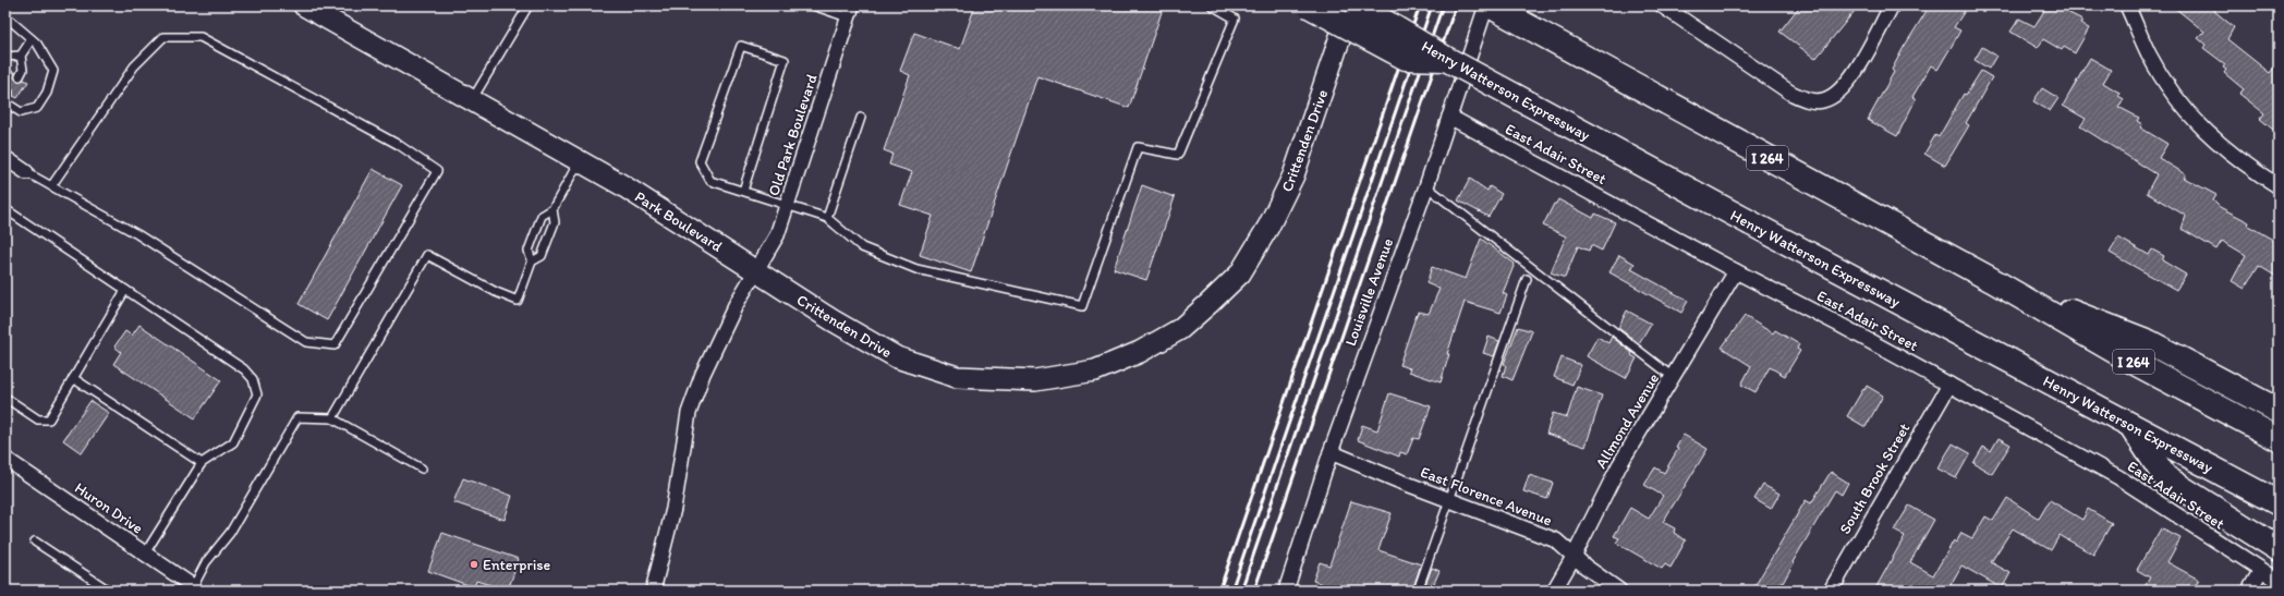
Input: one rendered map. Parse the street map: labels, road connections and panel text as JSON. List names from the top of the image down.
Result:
{
  "streets": {
    "highway": ["Henry Watterson Expressway", "I 264"],
    "main road": ["Crittenden Drive", "Park Boulevard"],
    "street": [
      "Old Park Boulevard",
      "East Adair Street",
      "Louisville Avenue",
      "Allmond Avenue",
      "South Brook Street",
      "East Florence Avenue",
      "Huron Drive"
    ]
  },
  "crossings": [
    ["Old Park Boulevard", "Crittenden Drive"],
    ["Old Park Boulevard", "Park Boulevard"],
    ["Crittenden Drive", "Park Boulevard"],
    ["East Adair Street", "Louisville Avenue"],
    ["East Adair Street", "Allmond Avenue"],
    ["East Adair Street", "South Brook Street"],
    ["Louisville Avenue", "East Florence Avenue"],
    ["Allmond Avenue", "East Florence Avenue"]
  ],
  "places": ["Enterprise"]
}
